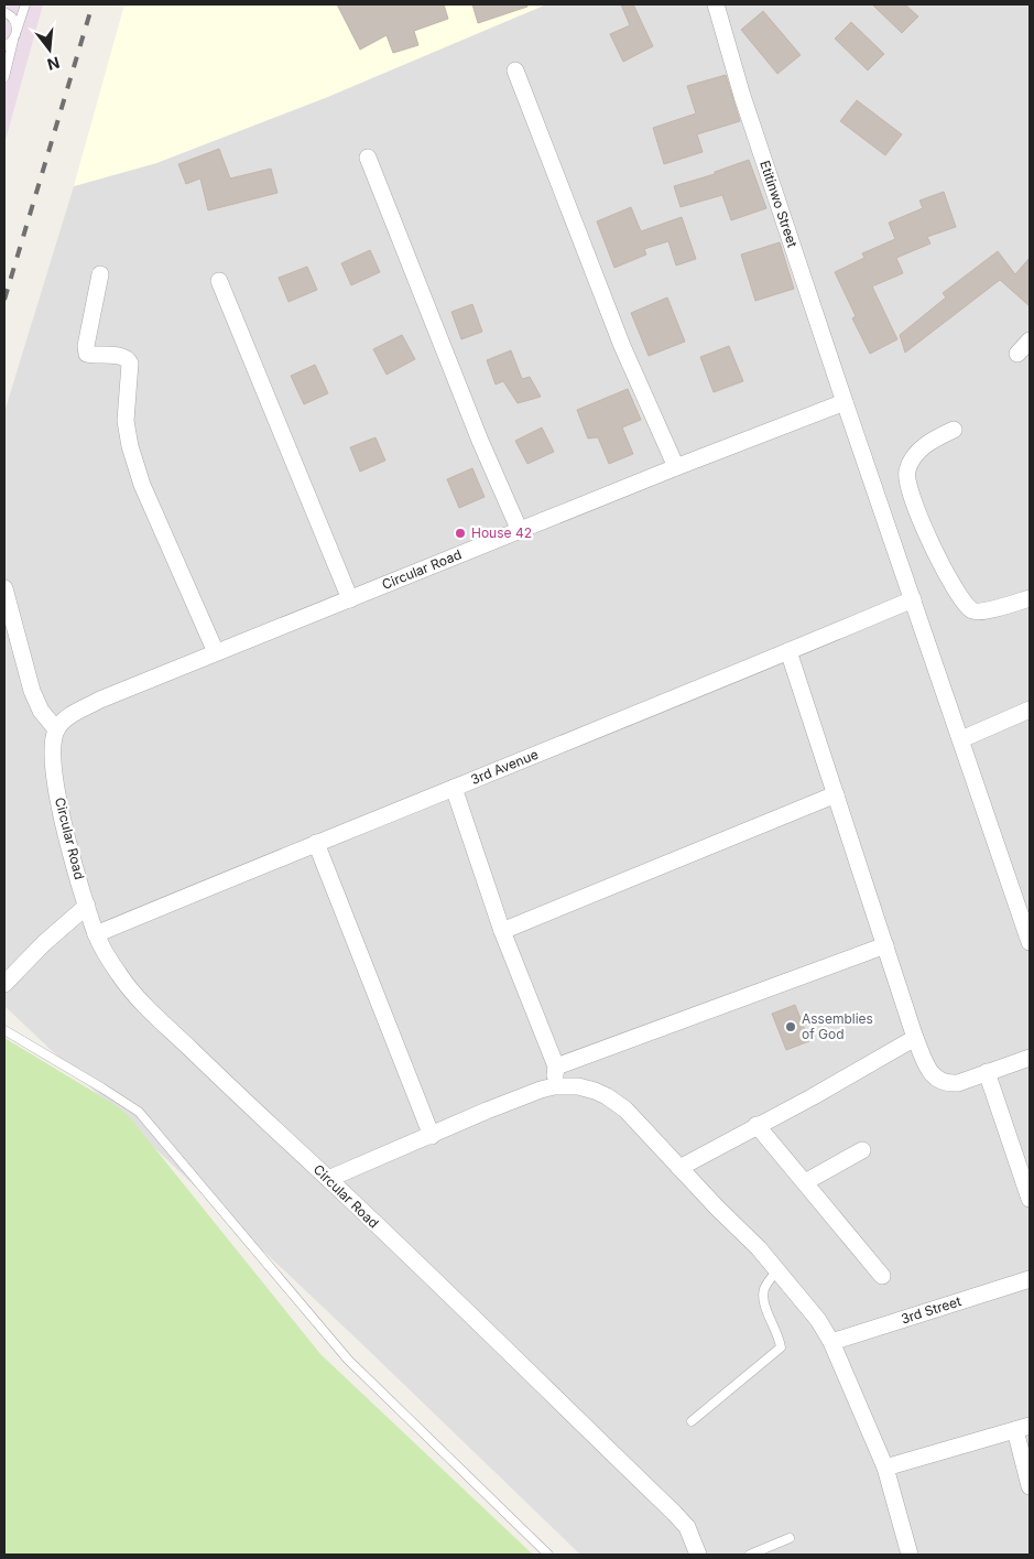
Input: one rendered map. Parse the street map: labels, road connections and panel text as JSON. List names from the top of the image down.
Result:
{
  "streets": {
    "street": [
      "Etitinwo Street",
      "Circular Road",
      "3rd Avenue",
      "3rd Street"
    ]
  },
  "crossings": [
    ["Etitinwo Street", "Circular Road"],
    ["Etitinwo Street", "3rd Avenue"],
    ["Circular Road", "3rd Avenue"]
  ],
  "places": ["House 42", "Assemblies of God"],
  "north": "bottom"
}
